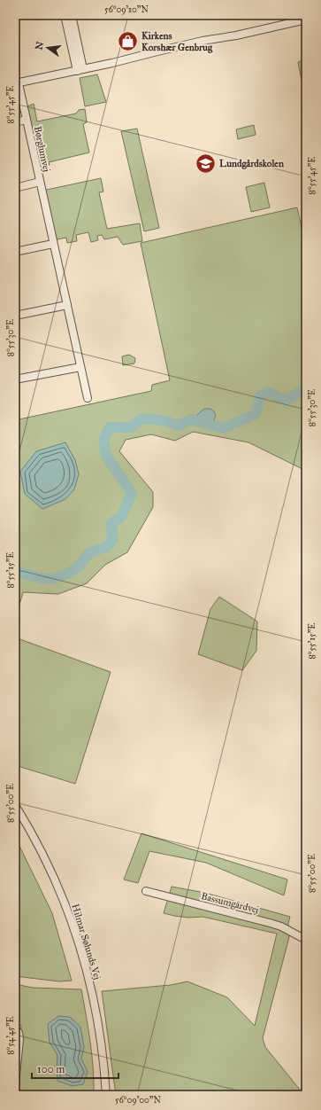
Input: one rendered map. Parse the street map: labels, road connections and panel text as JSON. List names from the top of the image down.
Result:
{
  "streets": {
    "street": ["Børglumvej", "Bassumgårdvej", "Hilmar Sølunds Vej"]
  },
  "places": {
    "shop": ["Kirkens Korshær Genbrug"],
    "school or university": ["Lundgårdskolen"]
  },
  "scale_bar": "100 m",
  "north": "left",
  "coordinates": [
    "56°09'10\"N",
    "8°55'45\"E",
    "8°55'30\"E",
    "8°55'15\"E",
    "8°55'00\"E",
    "8°54'45\"E",
    "56°09'00\"N"
  ]
}
